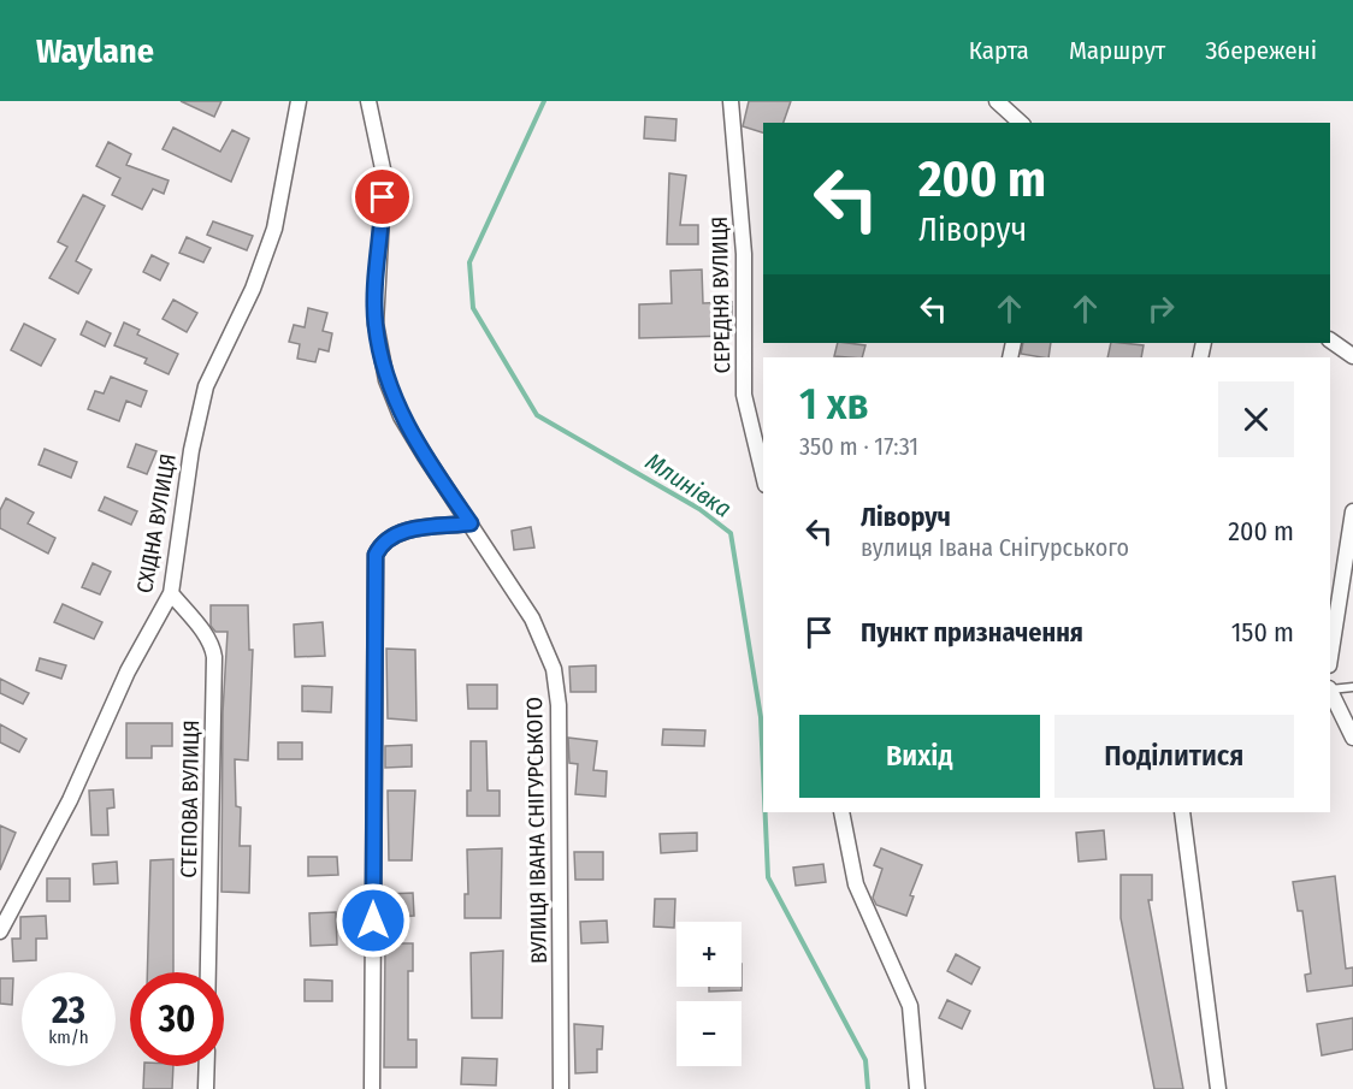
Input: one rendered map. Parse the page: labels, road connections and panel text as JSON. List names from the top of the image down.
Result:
{
  "streets": {
    "street": [
      "СЕРЕДНЯ ВУЛИЦЯ",
      "СХІДНА ВУЛИЦЯ",
      "СТЕПОВА ВУЛИЦЯ",
      "ВУЛИЦЯ ІВАНА СНІГУРСЬКОГО"
    ]
  },
  "crossings": [
    ["СХІДНА ВУЛИЦЯ", "СТЕПОВА ВУЛИЦЯ"]
  ],
  "water": ["Млинівка"],
  "page": {
    "header": "Waylane",
    "nav": ["Карта", "Маршрут", "Збережені"],
    "turn": ["200 m", "Ліворуч"],
    "heading": ["1 хв", "350 m · 17:31"],
    "list": [
      {
        "name": "Ліворуч",
        "note": "вулиця Івана Снігурського",
        "value": "200 m"
      },
      {
        "name": "Пункт призначення",
        "value": "150 m"
      }
    ],
    "buttons": ["Вихід", "Поділитися"],
    "map_buttons": ["+", "−"],
    "speed": "23 km/h",
    "limit": "30"
  }
}
